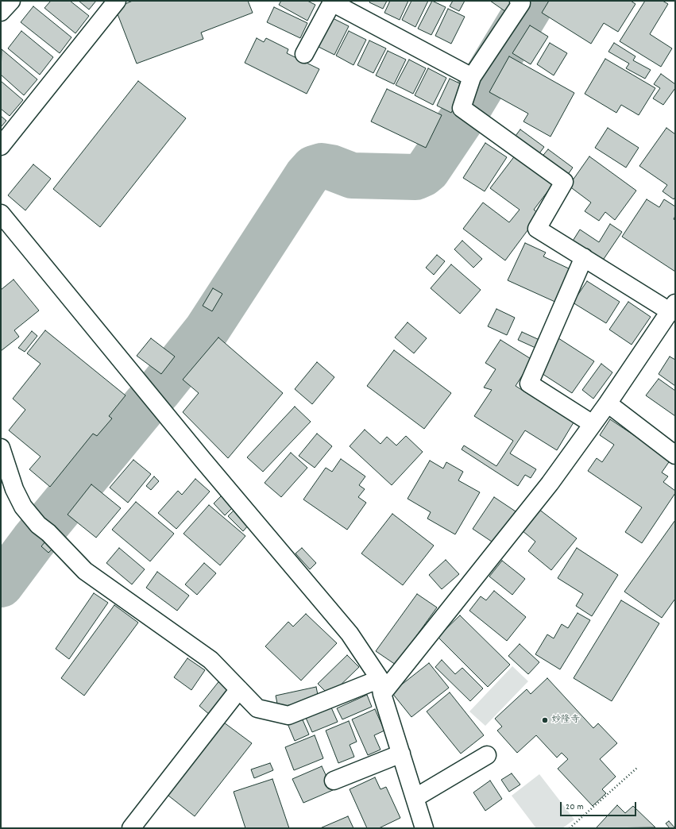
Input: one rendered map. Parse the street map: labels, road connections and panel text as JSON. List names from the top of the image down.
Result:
{
  "places": ["妙隆寺"],
  "scale_bar": "20 m"
}
